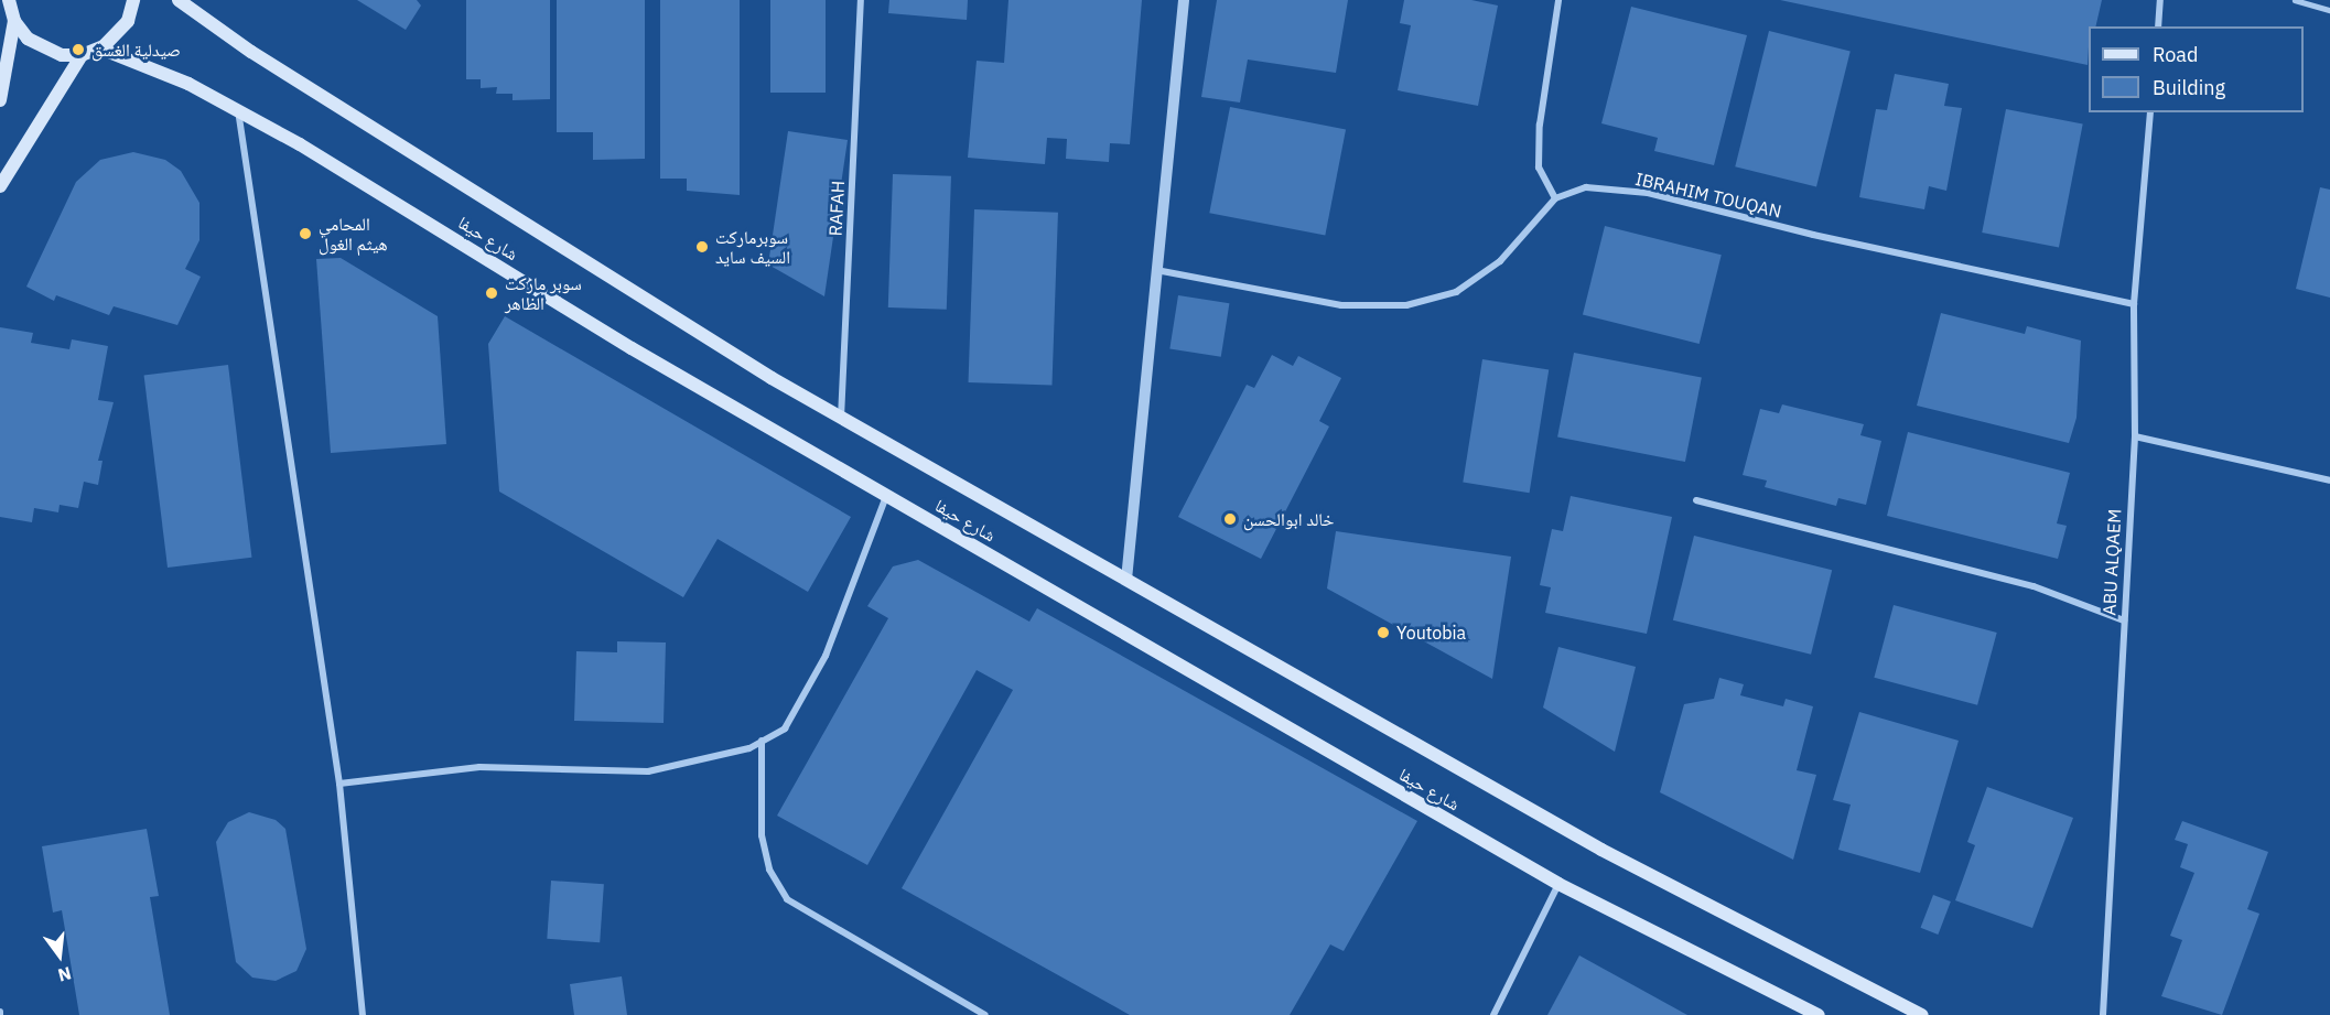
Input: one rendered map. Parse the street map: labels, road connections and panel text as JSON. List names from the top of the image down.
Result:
{
  "streets": {
    "main road": ["شارع حيفا"],
    "street": ["IBRAHIM TOUQAN", "RAFAH", "ABU ALQAEM"]
  },
  "crossings": [
    ["IBRAHIM TOUQAN", "ABU ALQAEM"]
  ],
  "places": [
    "صيدلية الغسق",
    "المحامي هيثم الغول",
    "سوبرماركت السيف سايد",
    "سوبر ماركت الظاهر",
    "خالد ابوالحسن",
    "Youtobia"
  ],
  "legend": ["Road", "Building"],
  "north": "bottom"
}
